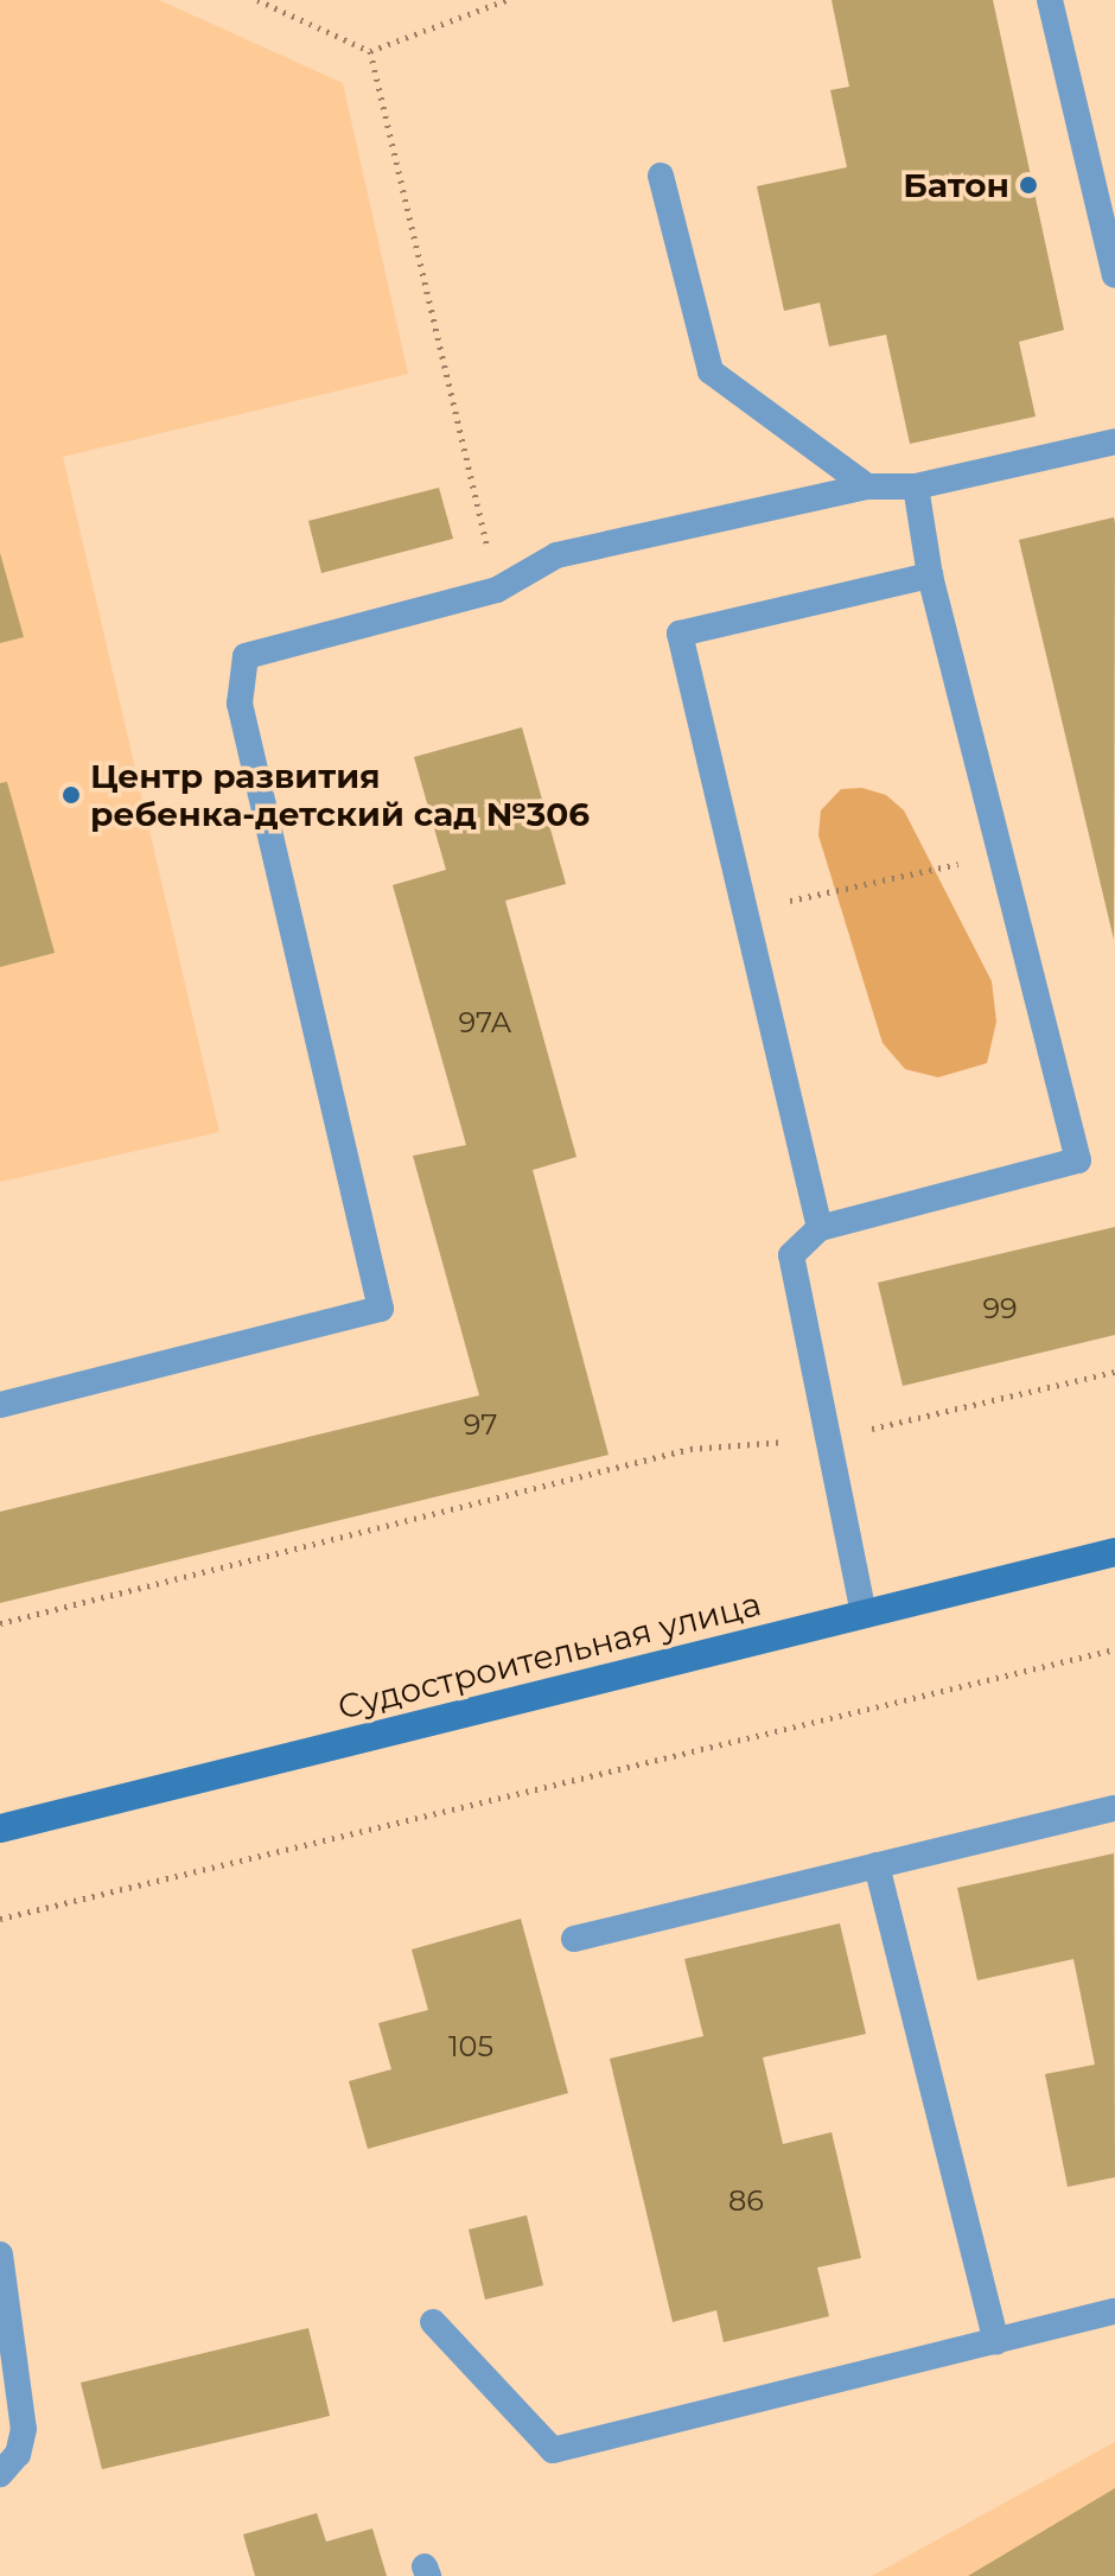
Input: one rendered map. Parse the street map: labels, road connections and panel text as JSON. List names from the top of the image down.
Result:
{
  "streets": {
    "main road": ["Судостроительная улица"]
  },
  "places": ["Батон", "Центр развития ребенка-детский сад №306"],
  "house_numbers": [
    "97А",
    "99",
    "97",
    "105",
    "86"
  ]
}
